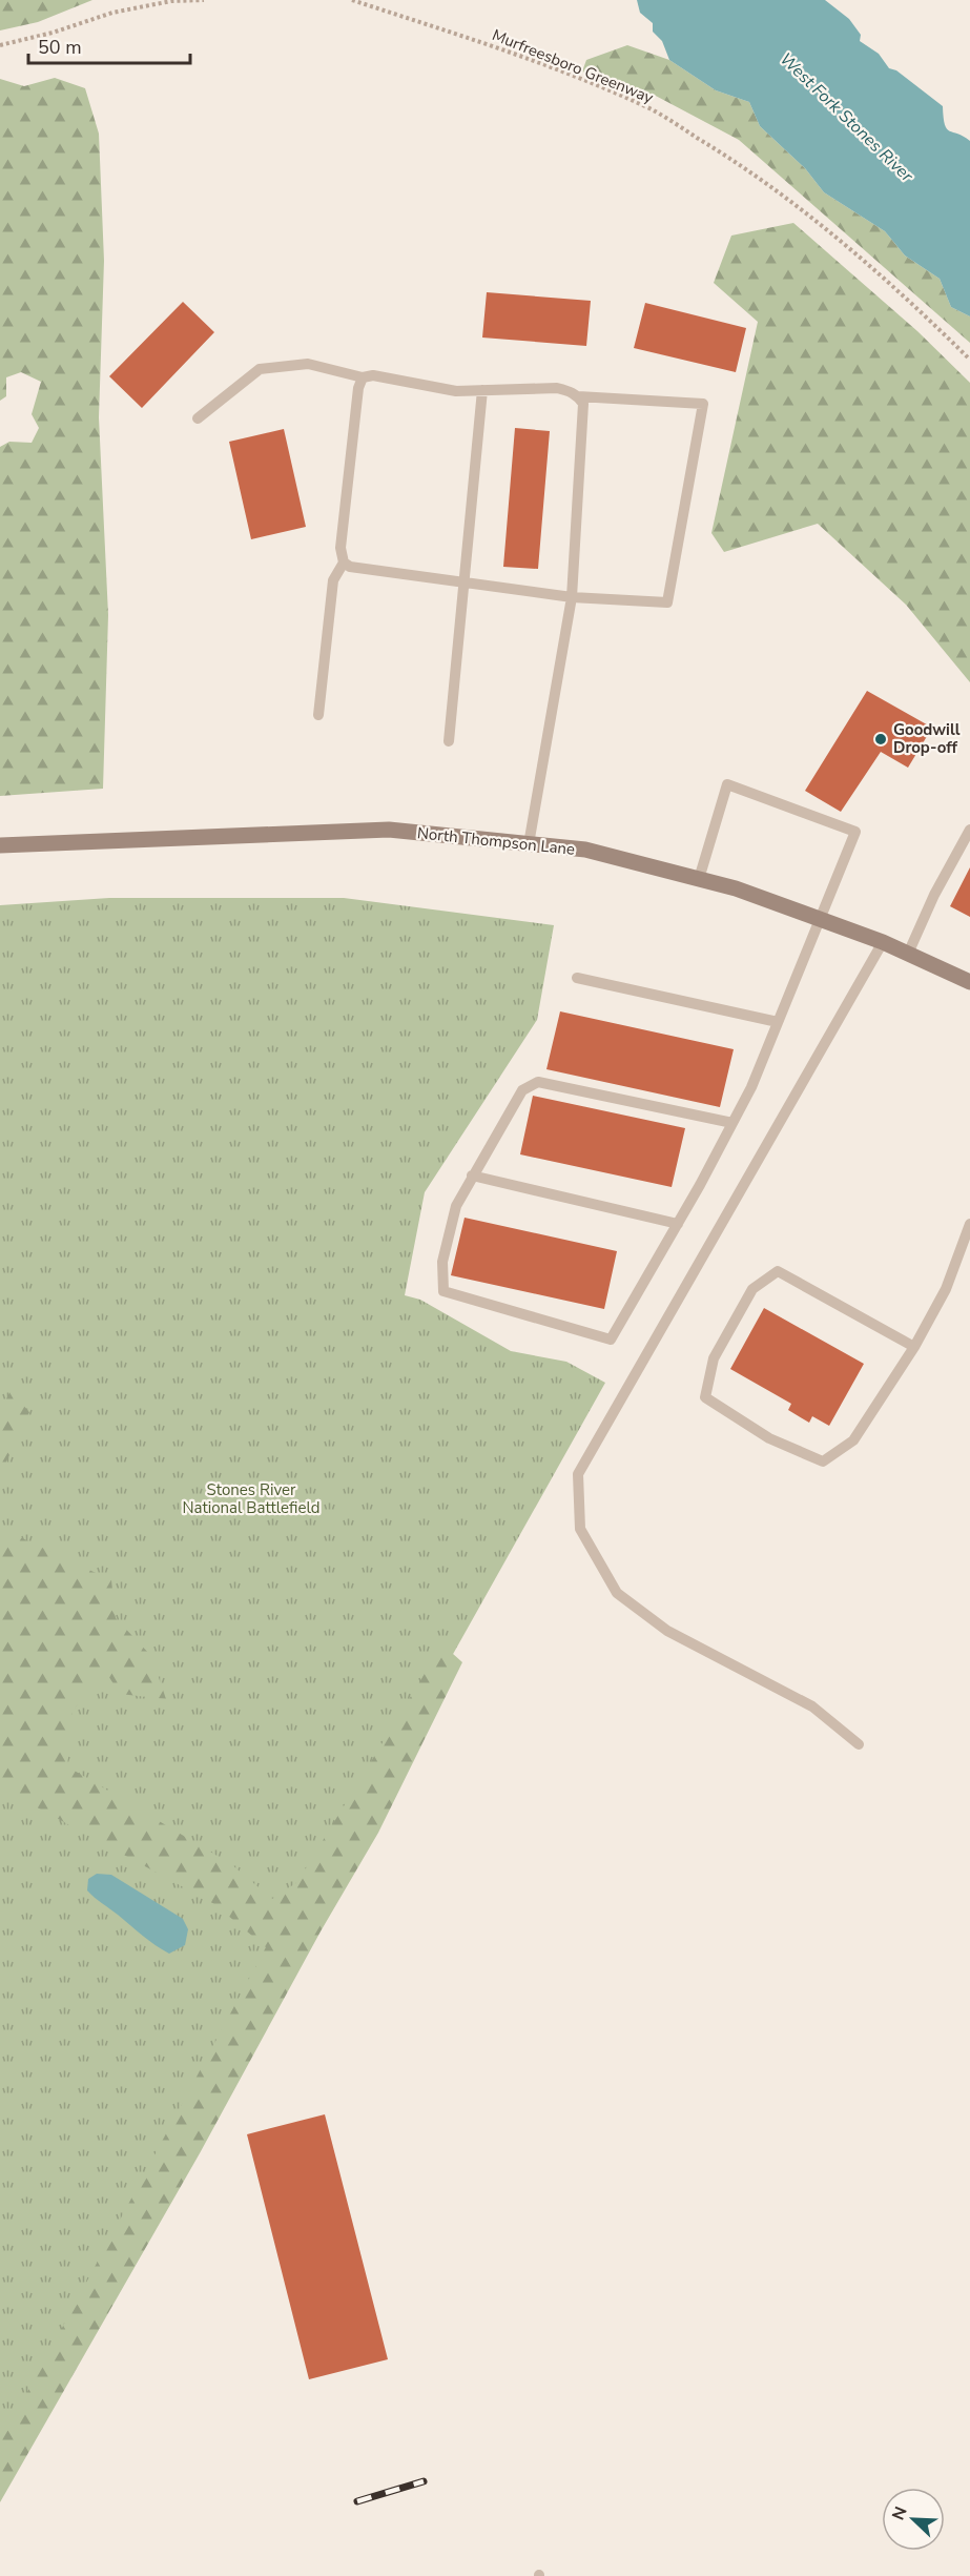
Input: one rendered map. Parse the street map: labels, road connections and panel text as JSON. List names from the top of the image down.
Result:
{
  "streets": {
    "main road": ["North Thompson Lane"],
    "path": ["Murfreesboro Greenway"]
  },
  "water": ["West Fork Stones River"],
  "parks": ["Stones River National Battlefield"],
  "places": ["Goodwill Drop-off"],
  "scale_bar": "50 m",
  "north": "top left"
}
